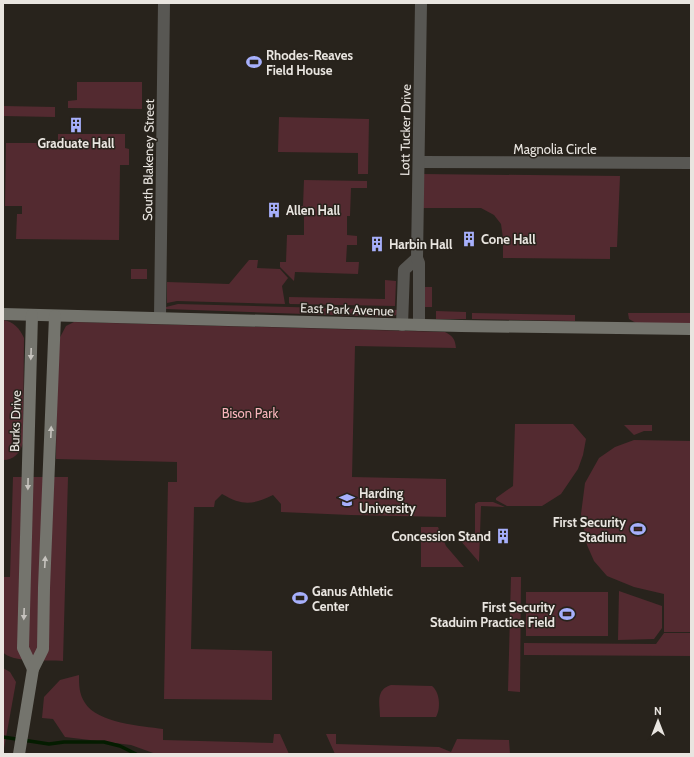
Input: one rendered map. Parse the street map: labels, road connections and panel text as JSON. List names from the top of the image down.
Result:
{
  "streets": {
    "street": [
      "Lott Tucker Drive",
      "Magnolia Circle",
      "South Blakeney Street",
      "East Park Avenue",
      "Burks Drive"
    ]
  },
  "crossings": [
    ["Lott Tucker Drive", "Magnolia Circle"],
    ["Lott Tucker Drive", "East Park Avenue"],
    ["South Blakeney Street", "East Park Avenue"],
    ["East Park Avenue", "Burks Drive"]
  ],
  "parks": ["Bison Park"],
  "places": {
    "sports": [
      "Rhodes-Reaves Field House",
      "First Security Stadium",
      "Ganus Athletic Center",
      "First Security Staduim Practice Field"
    ],
    "building": [
      "Graduate Hall",
      "Allen Hall",
      "Cone Hall",
      "Harbin Hall",
      "Concession Stand"
    ],
    "school or university": ["Harding University"]
  },
  "north": "top"
}
